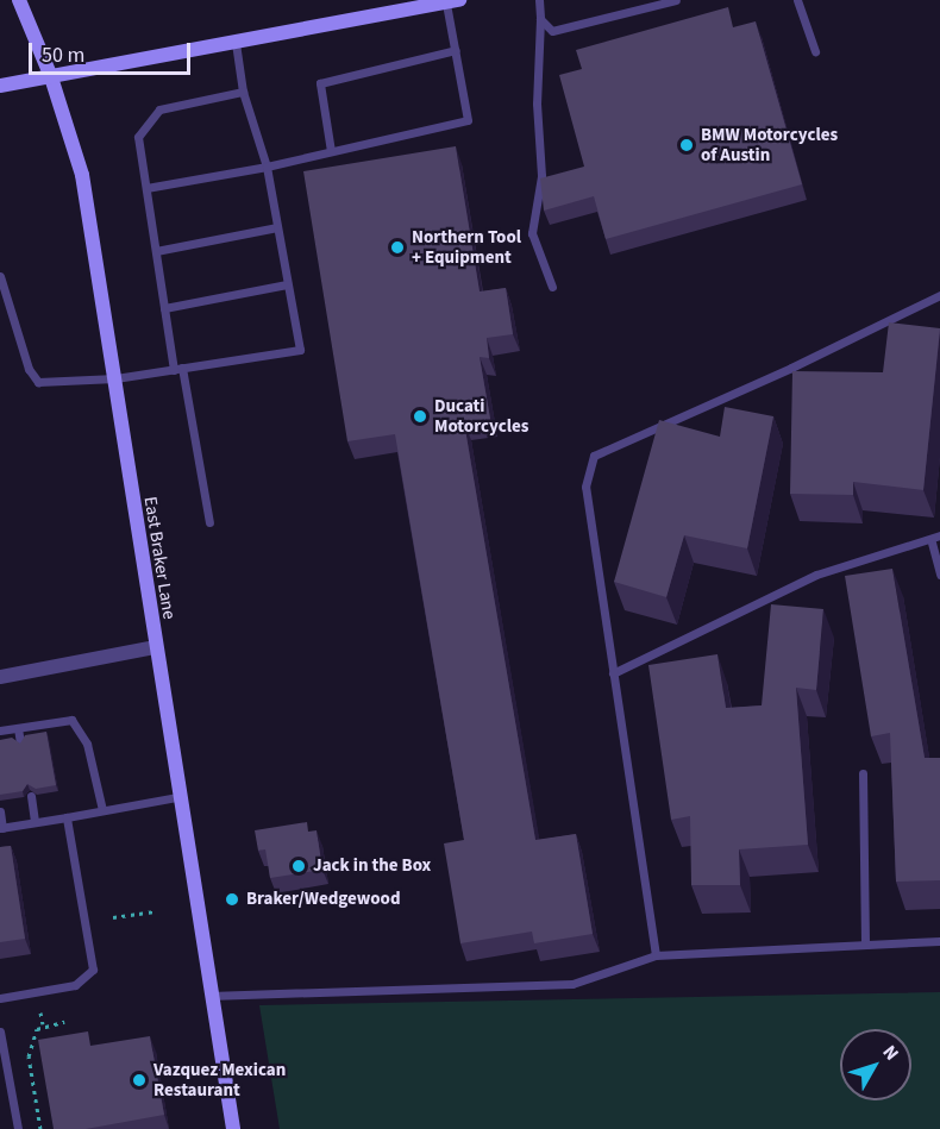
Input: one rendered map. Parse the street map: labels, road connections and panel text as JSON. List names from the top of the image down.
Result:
{
  "streets": {
    "main road": ["East Braker Lane"]
  },
  "places": [
    "BMW Motorcycles of Austin",
    "Northern Tool + Equipment",
    "Ducati Motorcycles",
    "Jack in the Box",
    "Braker/Wedgewood",
    "Vazquez Mexican Restaurant"
  ],
  "scale_bar": "50 m",
  "north": "top right"
}
